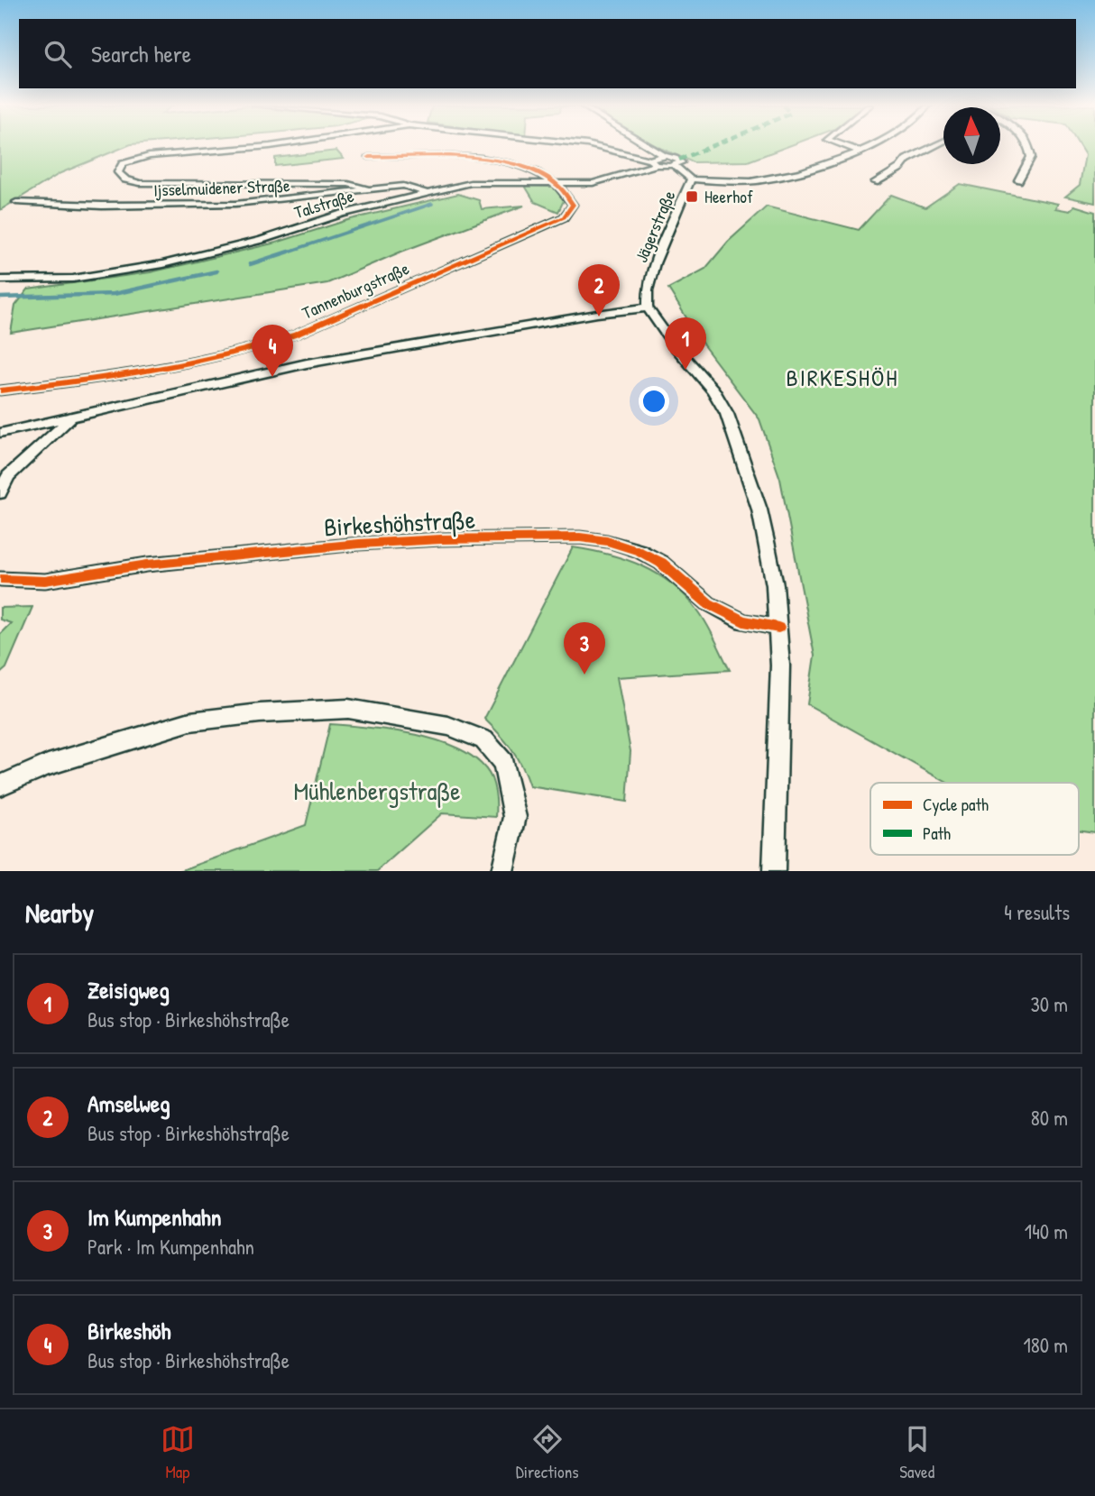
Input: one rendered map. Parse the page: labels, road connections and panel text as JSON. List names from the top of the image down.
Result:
{
  "streets": {
    "street": [
      "Ijsselmuidener Straße",
      "Talstraße",
      "Jägerstraße",
      "Tannenburgstraße",
      "Birkeshöhstraße"
    ]
  },
  "crossings": [
    ["Ijsselmuidener Straße", "Talstraße"],
    ["Talstraße", "Jägerstraße"],
    ["Talstraße", "Tannenburgstraße"]
  ],
  "districts": ["BIRKESHÖH"],
  "parks": ["Mühlenbergstraße"],
  "places": {
    "transit": ["Heerhof"]
  },
  "legend": ["Cycle path", "Path"],
  "north": "top",
  "page": {
    "search": "Search here",
    "pins": [
      "2",
      "1",
      "4",
      "3"
    ],
    "heading": ["Nearby", "4 results"],
    "list": [
      {
        "mark": "1",
        "name": "Zeisigweg",
        "note": "Bus stop · Birkeshöhstraße",
        "value": "30 m"
      },
      {
        "mark": "2",
        "name": "Amselweg",
        "note": "Bus stop · Birkeshöhstraße",
        "value": "80 m"
      },
      {
        "mark": "3",
        "name": "Im Kumpenhahn",
        "note": "Park · Im Kumpenhahn",
        "value": "140 m"
      },
      {
        "mark": "4",
        "name": "Birkeshöh",
        "note": "Bus stop · Birkeshöhstraße",
        "value": "180 m"
      }
    ],
    "nav": ["Map", "Directions", "Saved"]
  }
}
